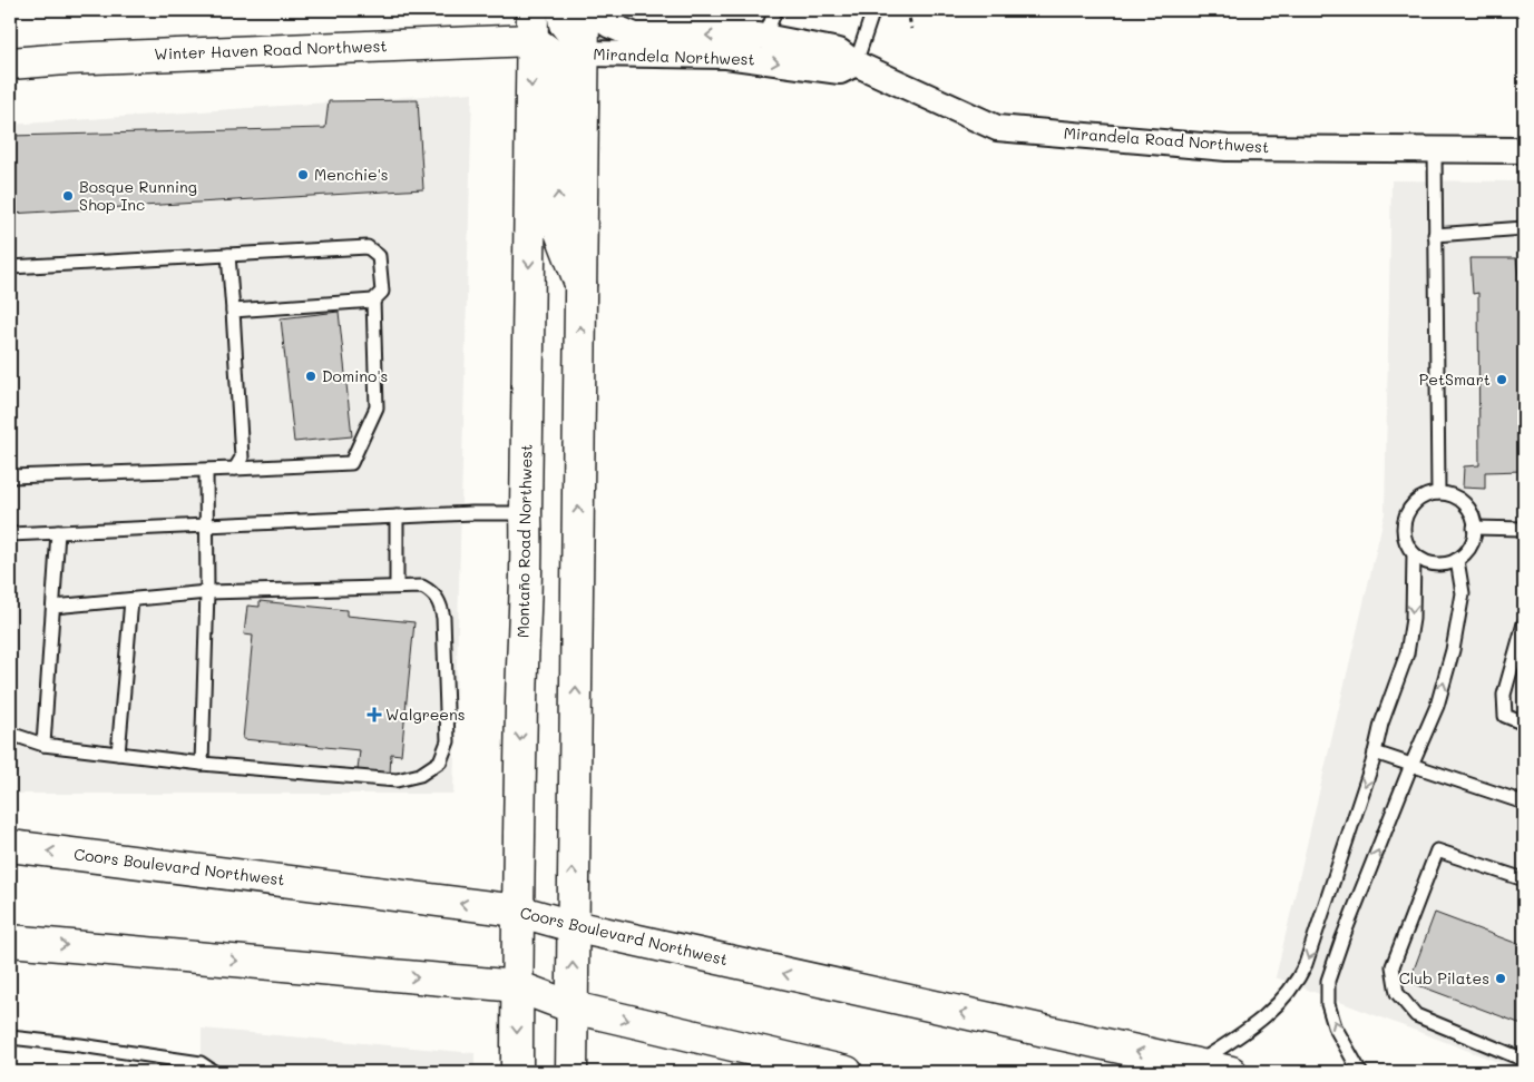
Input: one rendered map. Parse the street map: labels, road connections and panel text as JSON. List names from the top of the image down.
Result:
{
  "streets": {
    "main road": ["Winter Haven Road Northwest", "Montaño Road Northwest", "Coors Boulevard Northwest"],
    "street": ["Mirandela Northwest", "Mirandela Road Northwest"]
  },
  "crossings": [
    ["Winter Haven Road Northwest", "Montaño Road Northwest"],
    ["Mirandela Northwest", "Mirandela Road Northwest"],
    ["Montaño Road Northwest", "Coors Boulevard Northwest"]
  ],
  "places": {
    "other": [
      "Menchie's",
      "Bosque Running Shop Inc",
      "Domino's",
      "PetSmart",
      "Club Pilates"
    ],
    "health": ["Walgreens"]
  }
}
